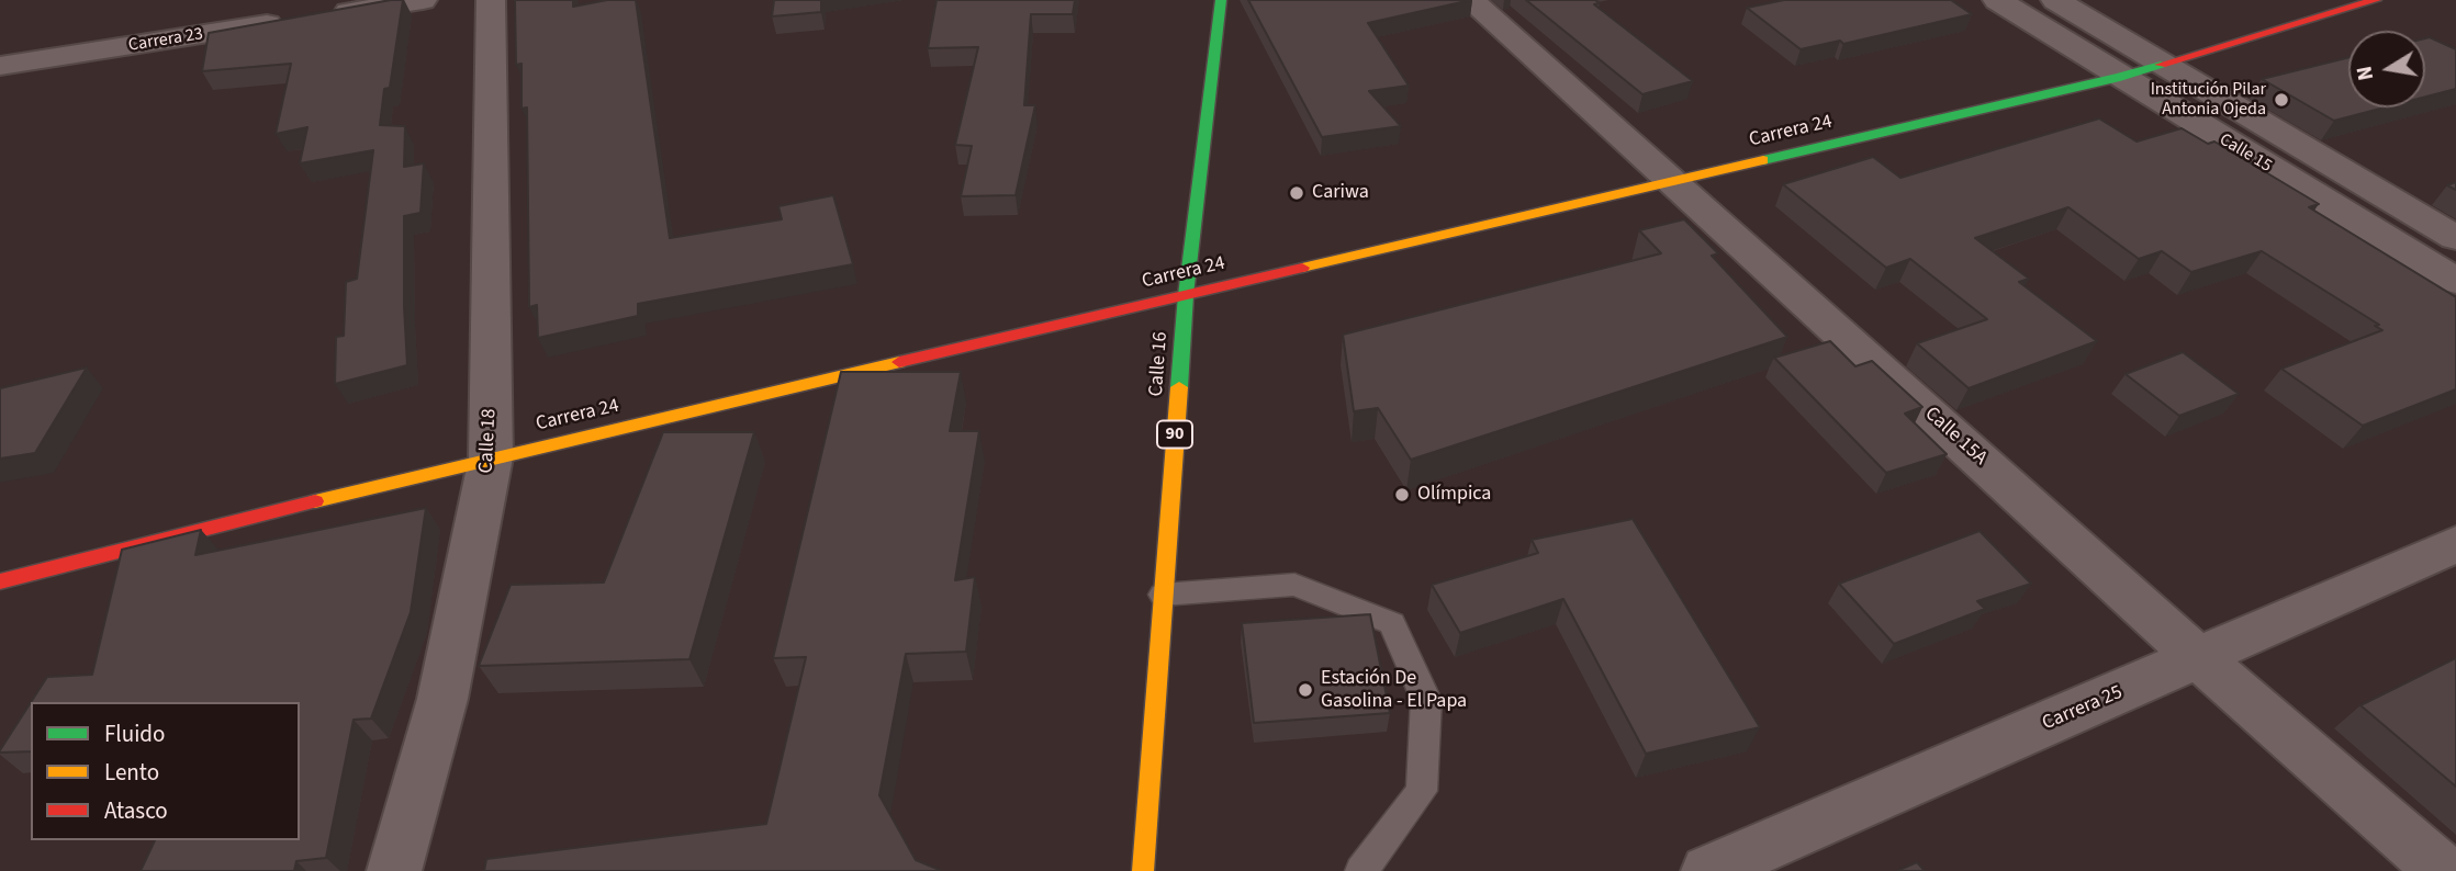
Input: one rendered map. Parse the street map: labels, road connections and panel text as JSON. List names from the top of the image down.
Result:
{
  "streets": {
    "main road": ["Carrera 24", "Calle 16", "90"],
    "street": [
      "Carrera 23",
      "Calle 15",
      "Calle 15A",
      "Calle 18",
      "Carrera 25"
    ]
  },
  "crossings": [
    ["Carrera 24", "Calle 15"],
    ["Carrera 24", "Calle 16"],
    ["Carrera 24", "Calle 15A"],
    ["Carrera 24", "Calle 18"],
    ["Calle 15A", "Carrera 25"]
  ],
  "places": [
    "Institución Pilar Antonia Ojeda",
    "Cariwa",
    "Olímpica",
    "Estación De Gasolina - El Papa"
  ],
  "legend": ["Fluido", "Lento", "Atasco"],
  "north": "left"
}
